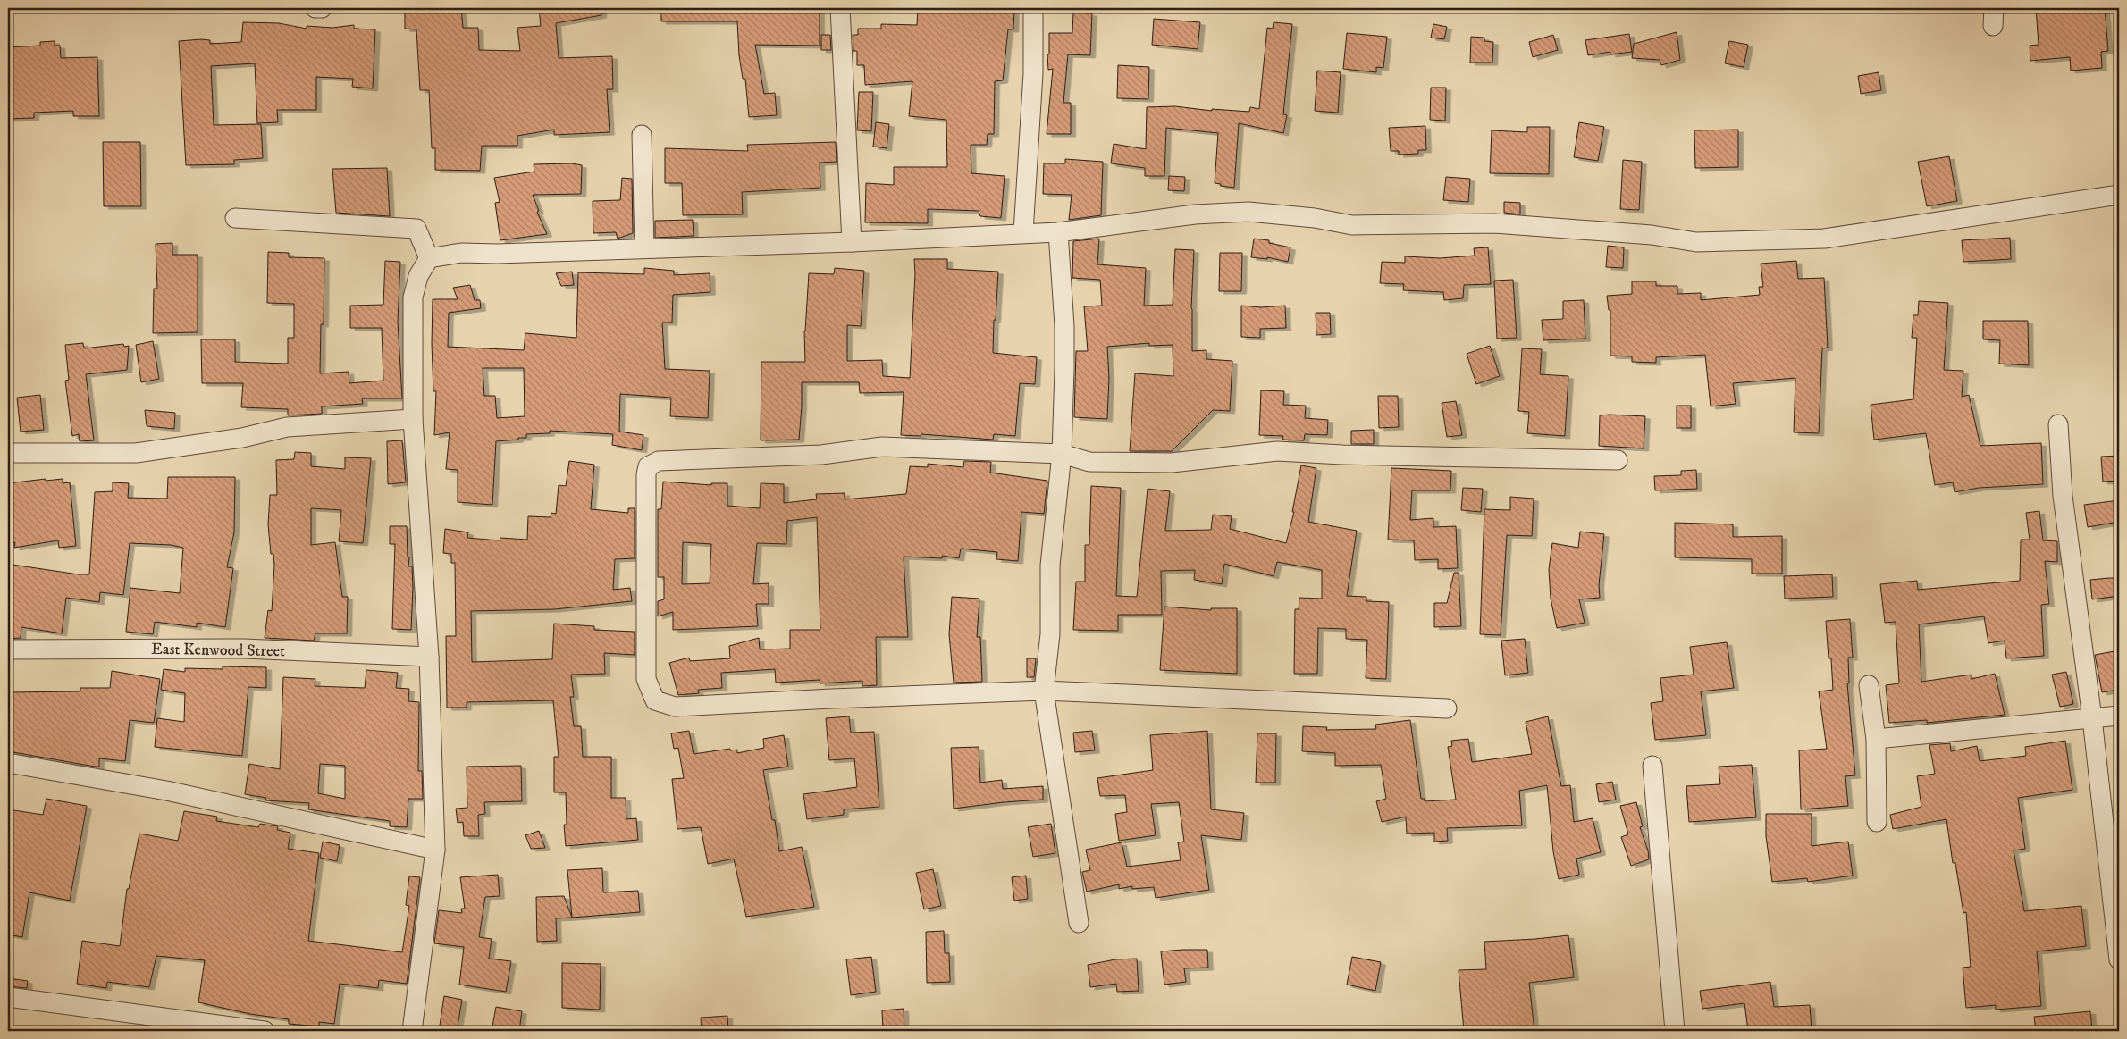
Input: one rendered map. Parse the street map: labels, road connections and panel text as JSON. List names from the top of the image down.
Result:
{
  "streets": {
    "street": ["East Kenwood Street"]
  }
}
